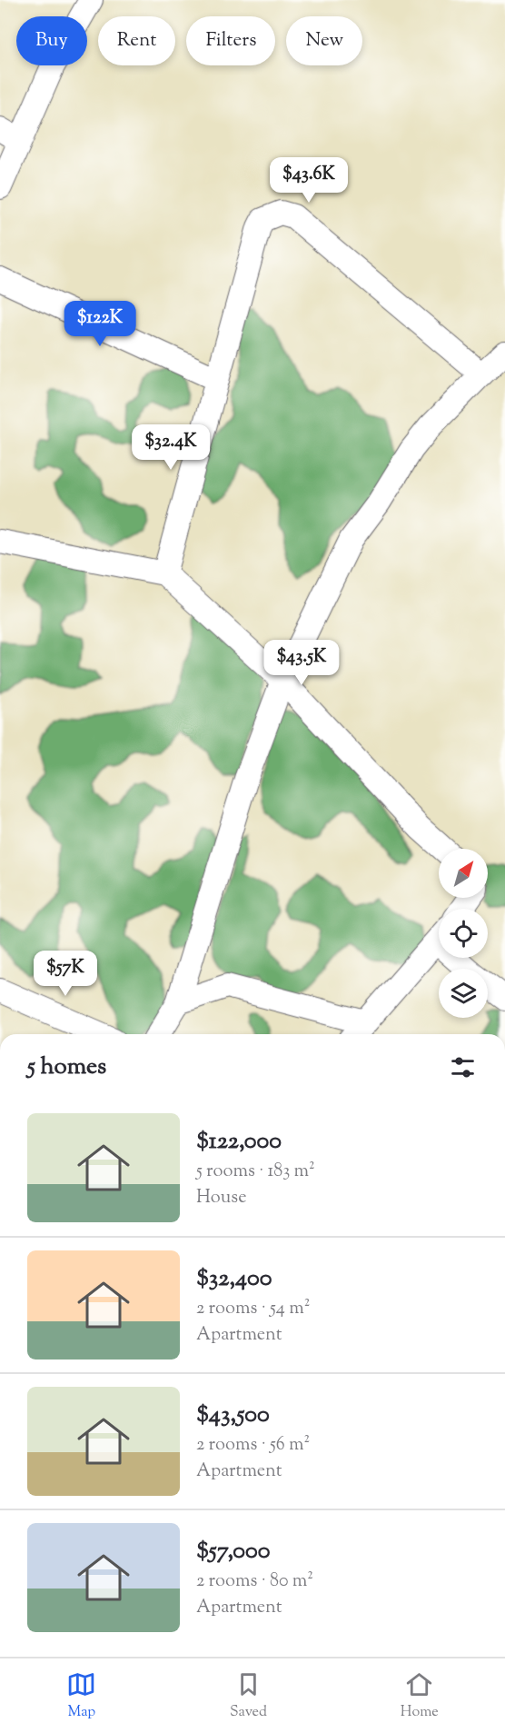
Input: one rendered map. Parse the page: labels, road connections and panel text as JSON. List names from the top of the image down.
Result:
{
  "north": "top right",
  "page": {
    "chip": [
      "Buy",
      "Rent",
      "Filters",
      "New"
    ],
    "price": [
      "$43.6K",
      "$122K",
      "$32.4K",
      "$43.5K",
      "$57K"
    ],
    "heading": "5 homes",
    "list": [
      {
        "name": "$122,000",
        "note": "5 rooms · 183 m² · House"
      },
      {
        "name": "$32,400",
        "note": "2 rooms · 54 m² · Apartment"
      },
      {
        "name": "$43,500",
        "note": "2 rooms · 56 m² · Apartment"
      },
      {
        "name": "$57,000",
        "note": "2 rooms · 80 m² · Apartment"
      }
    ],
    "tabs": ["Map", "Saved", "Home"]
  }
}
